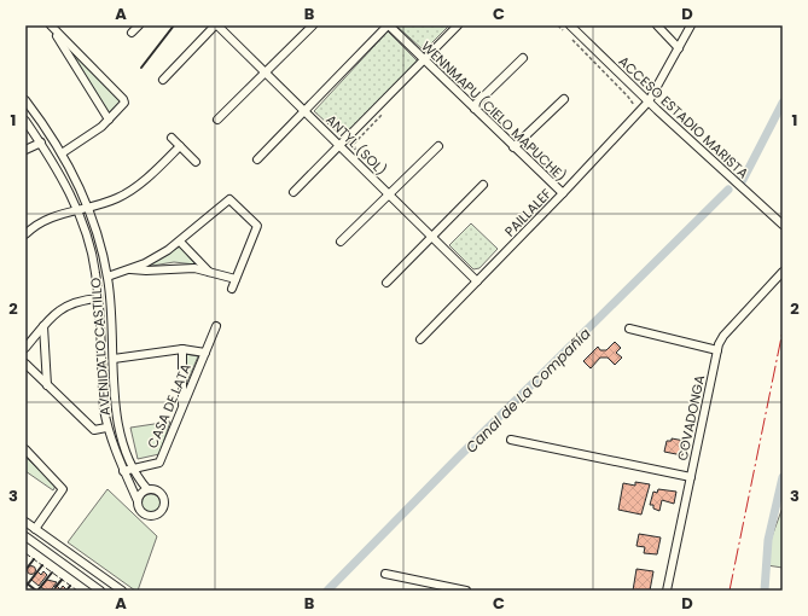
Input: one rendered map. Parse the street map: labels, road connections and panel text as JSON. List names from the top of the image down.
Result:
{
  "streets": {
    "street": [
      "WENNMAPU (CIELO MAPUCHE)",
      "ACCESO ESTADIO MARISTA",
      "ANTYL (SOL)",
      "PAILLALEF",
      "AVENIDA LO CASTILLO",
      "CASA DE LATA",
      "COVADONGA"
    ]
  },
  "crossings": [
    ["WENNMAPU (CIELO MAPUCHE)", "PAILLALEF"],
    ["ACCESO ESTADIO MARISTA", "PAILLALEF"],
    ["ANTYL (SOL)", "PAILLALEF"],
    ["AVENIDA LO CASTILLO", "CASA DE LATA"]
  ],
  "water": ["Canal de La Compañía"],
  "grid": {
    "columns": [
      "A",
      "B",
      "C",
      "D"
    ],
    "rows": ["1", "2", "3"]
  }
}
